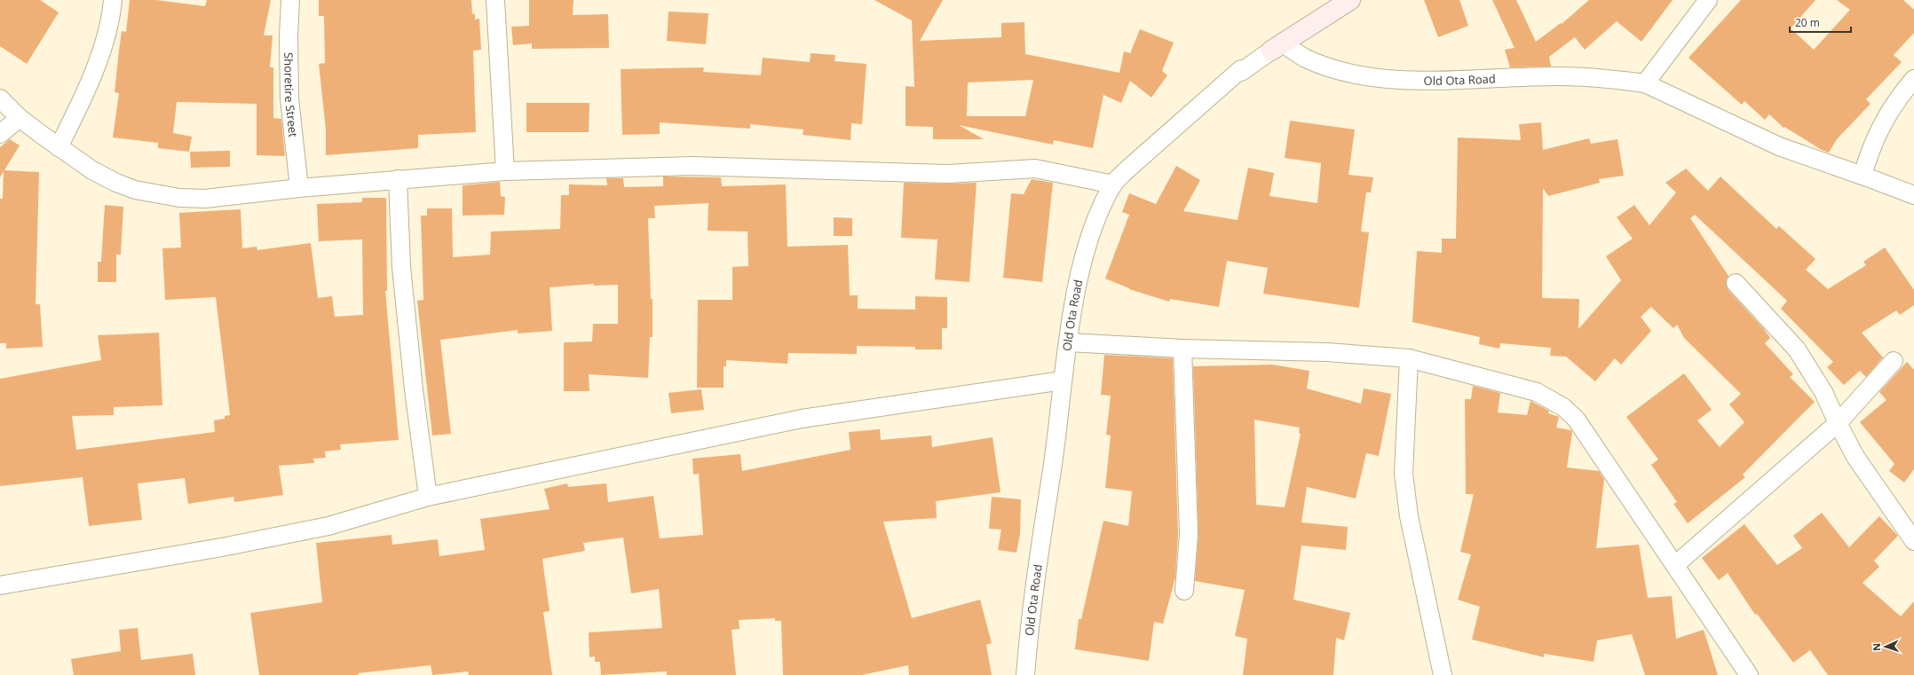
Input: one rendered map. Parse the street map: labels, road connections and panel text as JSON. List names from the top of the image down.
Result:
{
  "streets": {
    "street": ["Old Ota Road", "Shoretire Street"]
  },
  "scale_bar": "20 m",
  "north": "left"
}
